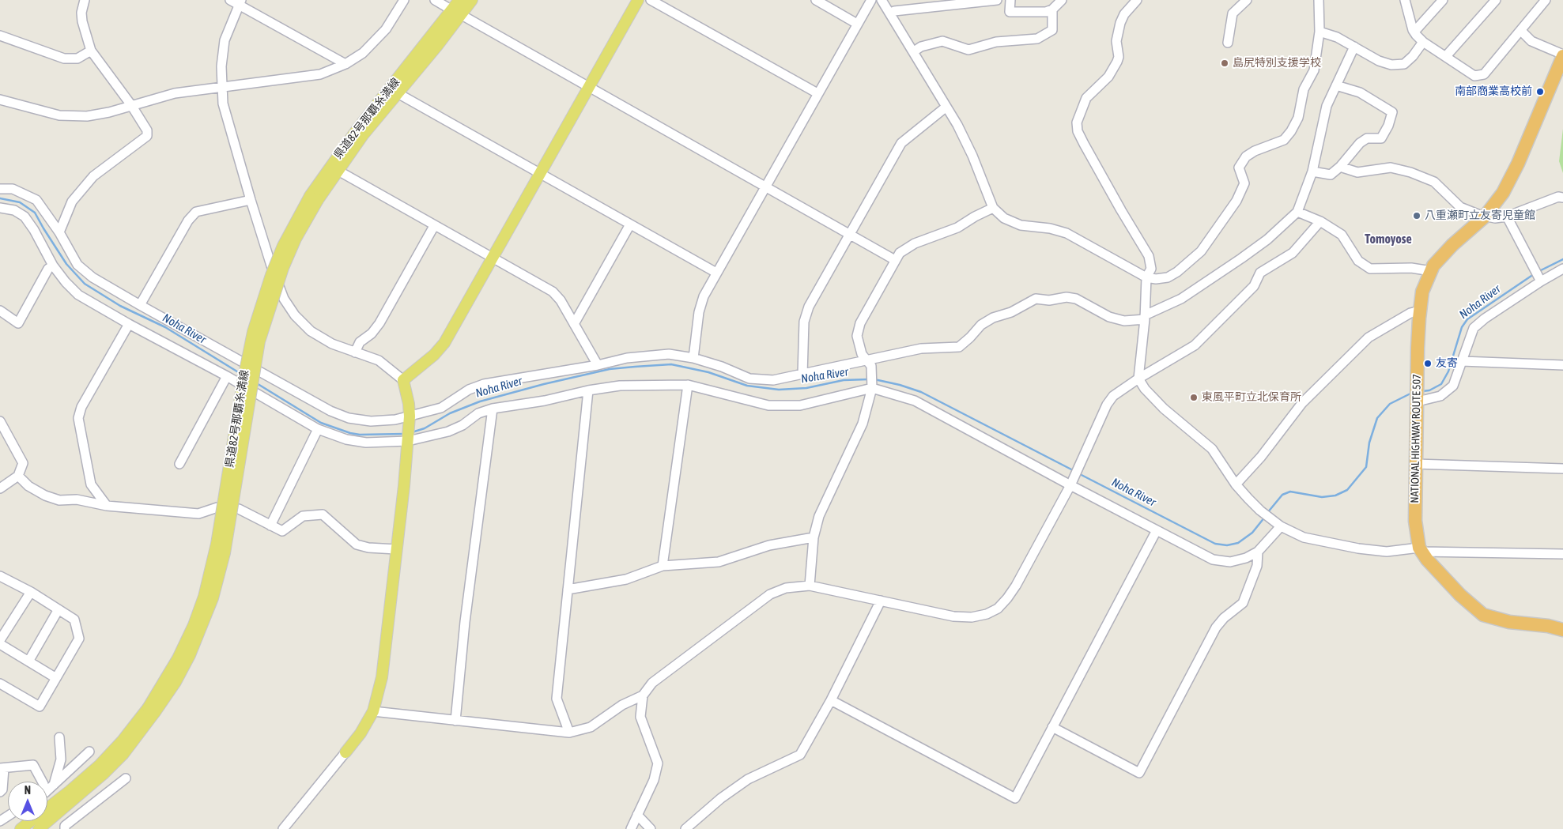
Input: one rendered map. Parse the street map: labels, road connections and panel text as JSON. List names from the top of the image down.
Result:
{
  "streets": {
    "highway": ["NATIONAL HIGHWAY ROUTE 507"],
    "main road": ["県道82号那覇糸満線"]
  },
  "districts": ["Tomoyose"],
  "water": ["Noha River"],
  "places": [
    "島尻特別支援学校",
    "南部商業高校前",
    "八重瀬町立友寄児童館",
    "友寄",
    "東風平町立北保育所"
  ],
  "north": "top"
}
